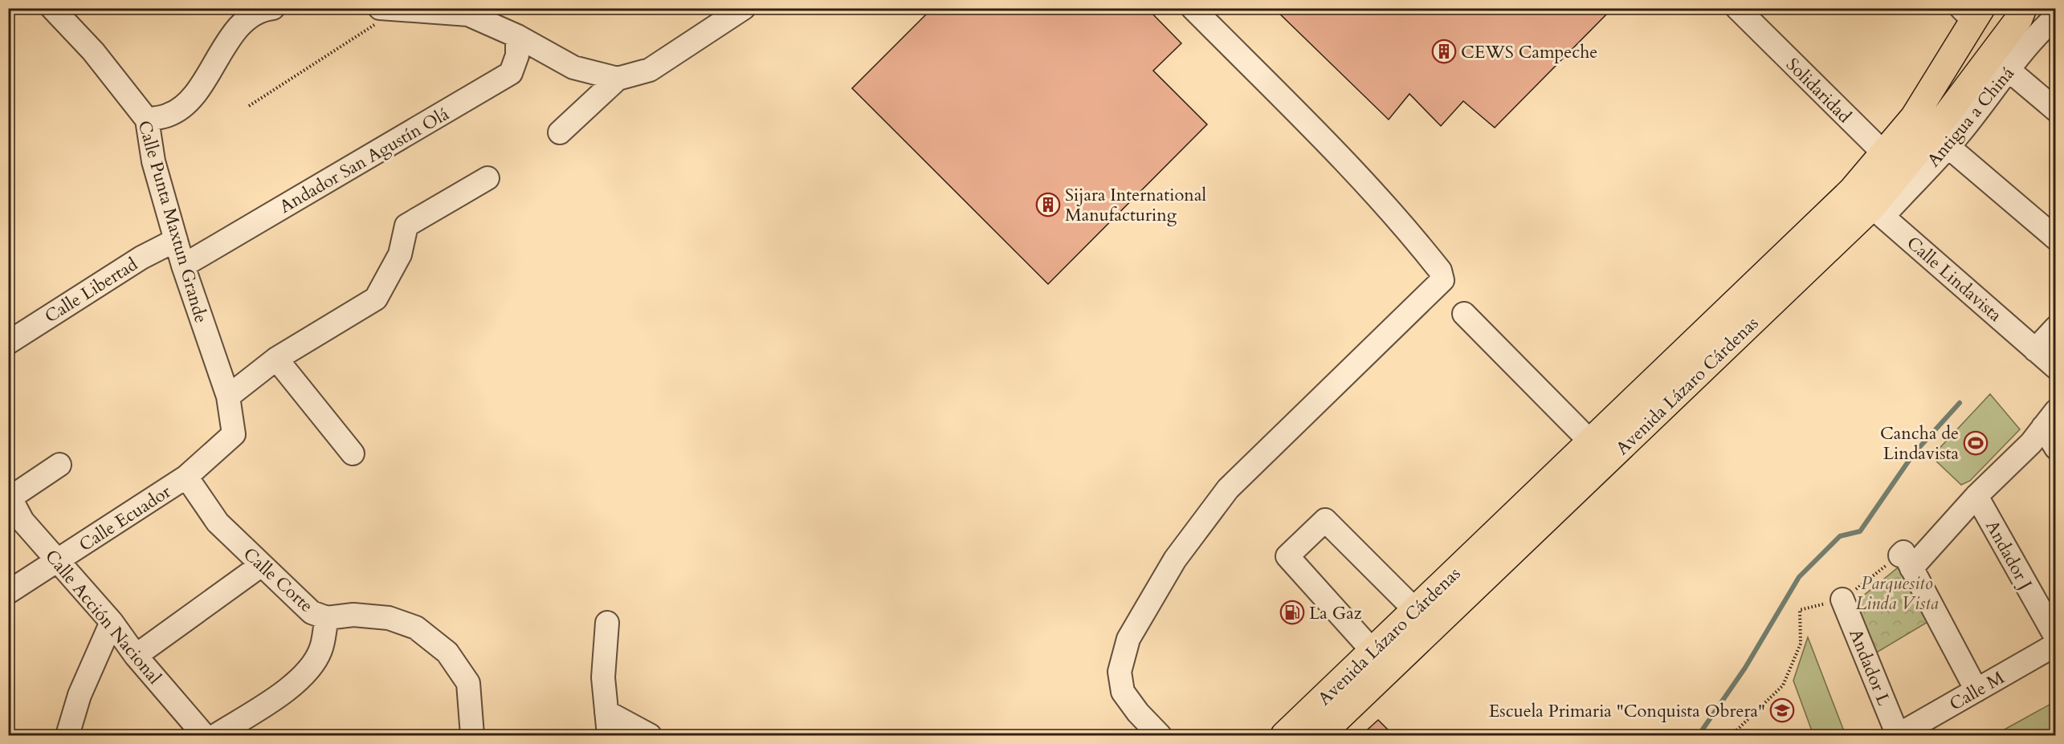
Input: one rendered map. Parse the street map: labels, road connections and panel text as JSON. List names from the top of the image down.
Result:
{
  "streets": {
    "main road": ["Avenida Lázaro Cárdenas"],
    "street": [
      "Solidaridad",
      "Antigua a Chiná",
      "Andador San Agustín Olá",
      "Calle Punta Maxtun Grande",
      "Calle Lindavista",
      "Calle Libertad",
      "Calle Ecuador",
      "Andador J",
      "Calle Corte",
      "Calle Acción Nacional",
      "Andador L",
      "Calle M"
    ]
  },
  "crossings": [
    ["Solidaridad", "Avenida Lázaro Cárdenas"],
    ["Antigua a Chiná", "Calle Lindavista"],
    ["Antigua a Chiná", "Avenida Lázaro Cárdenas"],
    ["Andador San Agustín Olá", "Calle Punta Maxtun Grande"],
    ["Calle Punta Maxtun Grande", "Calle Libertad"],
    ["Calle Punta Maxtun Grande", "Calle Ecuador"],
    ["Calle Lindavista", "Avenida Lázaro Cárdenas"],
    ["Calle Ecuador", "Calle Corte"],
    ["Calle Ecuador", "Calle Acción Nacional"],
    ["Andador L", "Calle M"]
  ],
  "parks": ["Parquesito Linda Vista"],
  "places": {
    "building": ["CEWS Campeche", "Sijara International Manufacturing"],
    "sports": ["Cancha de Lindavista"],
    "fuel station": ["La Gaz"],
    "school or university": ["Escuela Primaria \"Conquista Obrera\""]
  }
}
